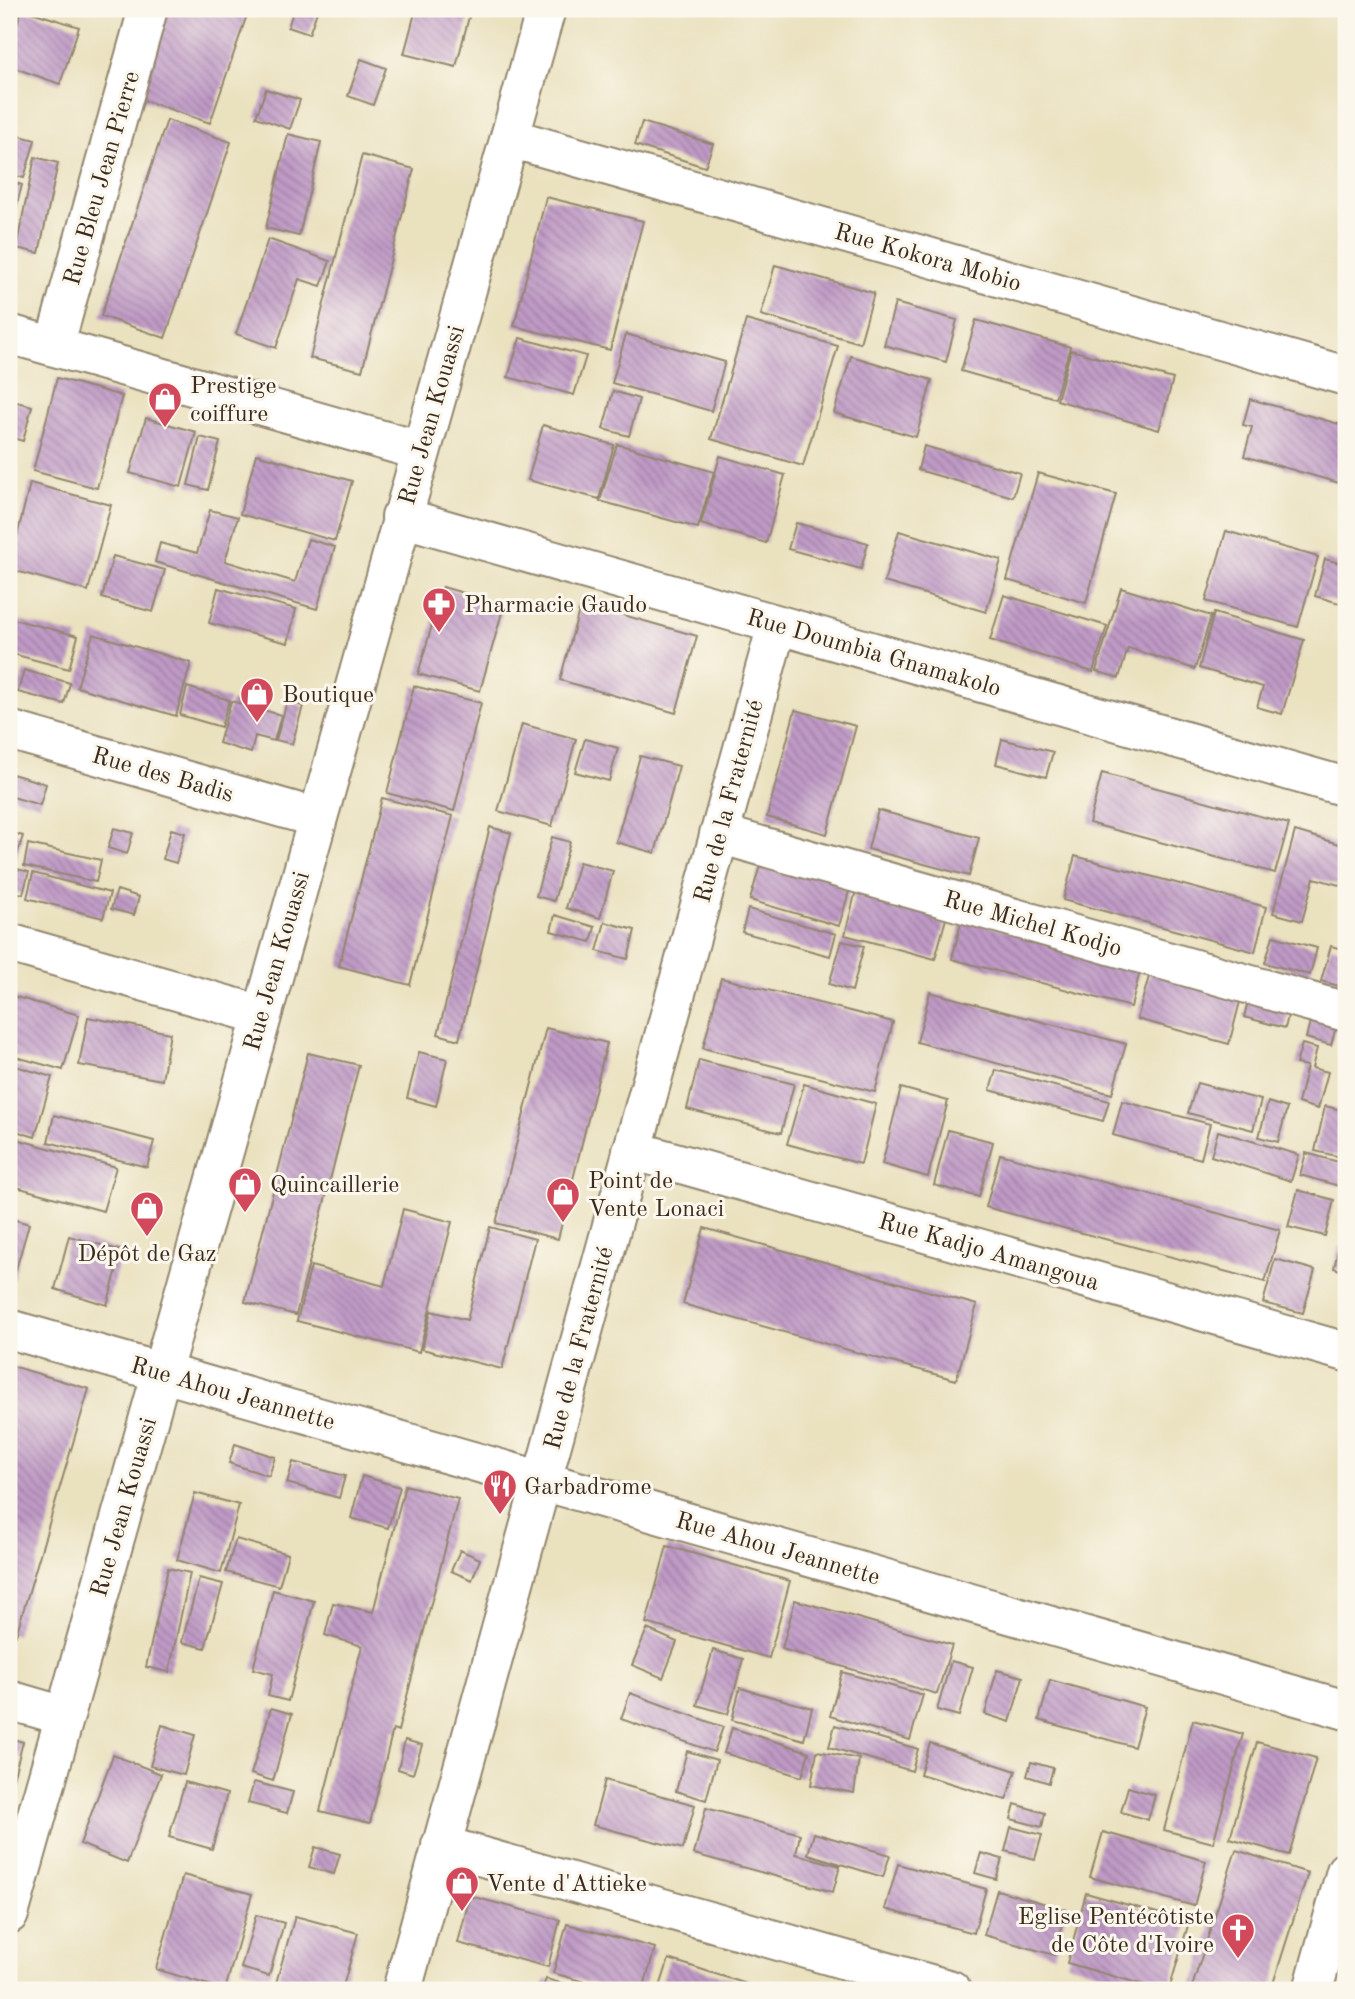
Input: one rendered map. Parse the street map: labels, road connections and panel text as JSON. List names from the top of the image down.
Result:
{
  "streets": {
    "street": [
      "Rue Bleu Jean Pierre",
      "Rue Kokora Mobio",
      "Rue Jean Kouassi",
      "Rue Doumbia Gnamakolo",
      "Rue des Badis",
      "Rue de la Fraternité",
      "Rue Michel Kodjo",
      "Rue Kadjo Amangoua",
      "Rue Ahou Jeannette"
    ]
  },
  "crossings": [
    ["Rue Kokora Mobio", "Rue Jean Kouassi"],
    ["Rue Jean Kouassi", "Rue Doumbia Gnamakolo"],
    ["Rue Jean Kouassi", "Rue des Badis"],
    ["Rue Jean Kouassi", "Rue Ahou Jeannette"],
    ["Rue Doumbia Gnamakolo", "Rue de la Fraternité"],
    ["Rue de la Fraternité", "Rue Michel Kodjo"],
    ["Rue de la Fraternité", "Rue Kadjo Amangoua"],
    ["Rue de la Fraternité", "Rue Ahou Jeannette"]
  ],
  "places": {
    "shop": [
      "Prestige coiffure",
      "Boutique",
      "Quincaillerie",
      "Point de Vente Lonaci",
      "Dépôt de Gaz",
      "Vente d'Attieke"
    ],
    "pharmacy": ["Pharmacie Gaudo"],
    "restaurant": ["Garbadrome"],
    "church": ["Eglise Pentécôtiste de Côte d'Ivoire"]
  }
}
